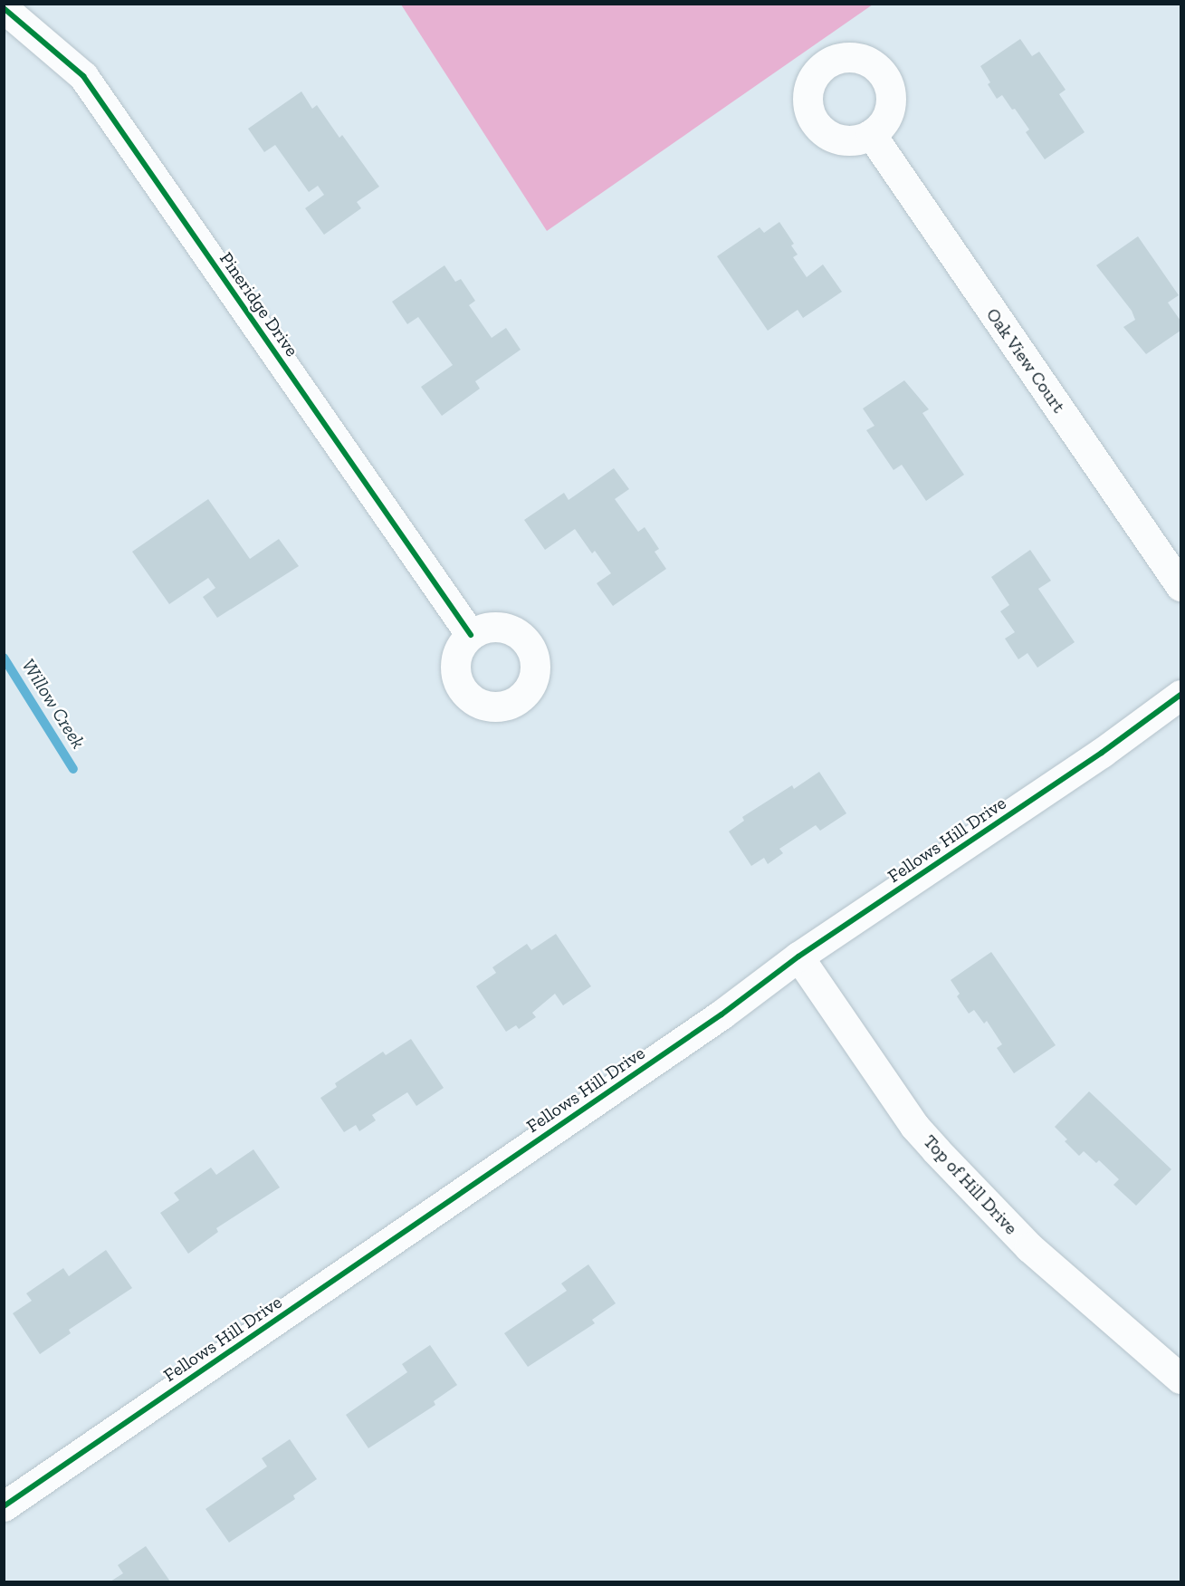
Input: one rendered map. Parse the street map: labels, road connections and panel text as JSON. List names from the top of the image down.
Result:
{
  "streets": {
    "street": [
      "Pineridge Drive",
      "Oak View Court",
      "Fellows Hill Drive",
      "Top of Hill Drive"
    ]
  },
  "crossings": [
    ["Fellows Hill Drive", "Top of Hill Drive"]
  ],
  "water": ["Willow Creek"]
}
